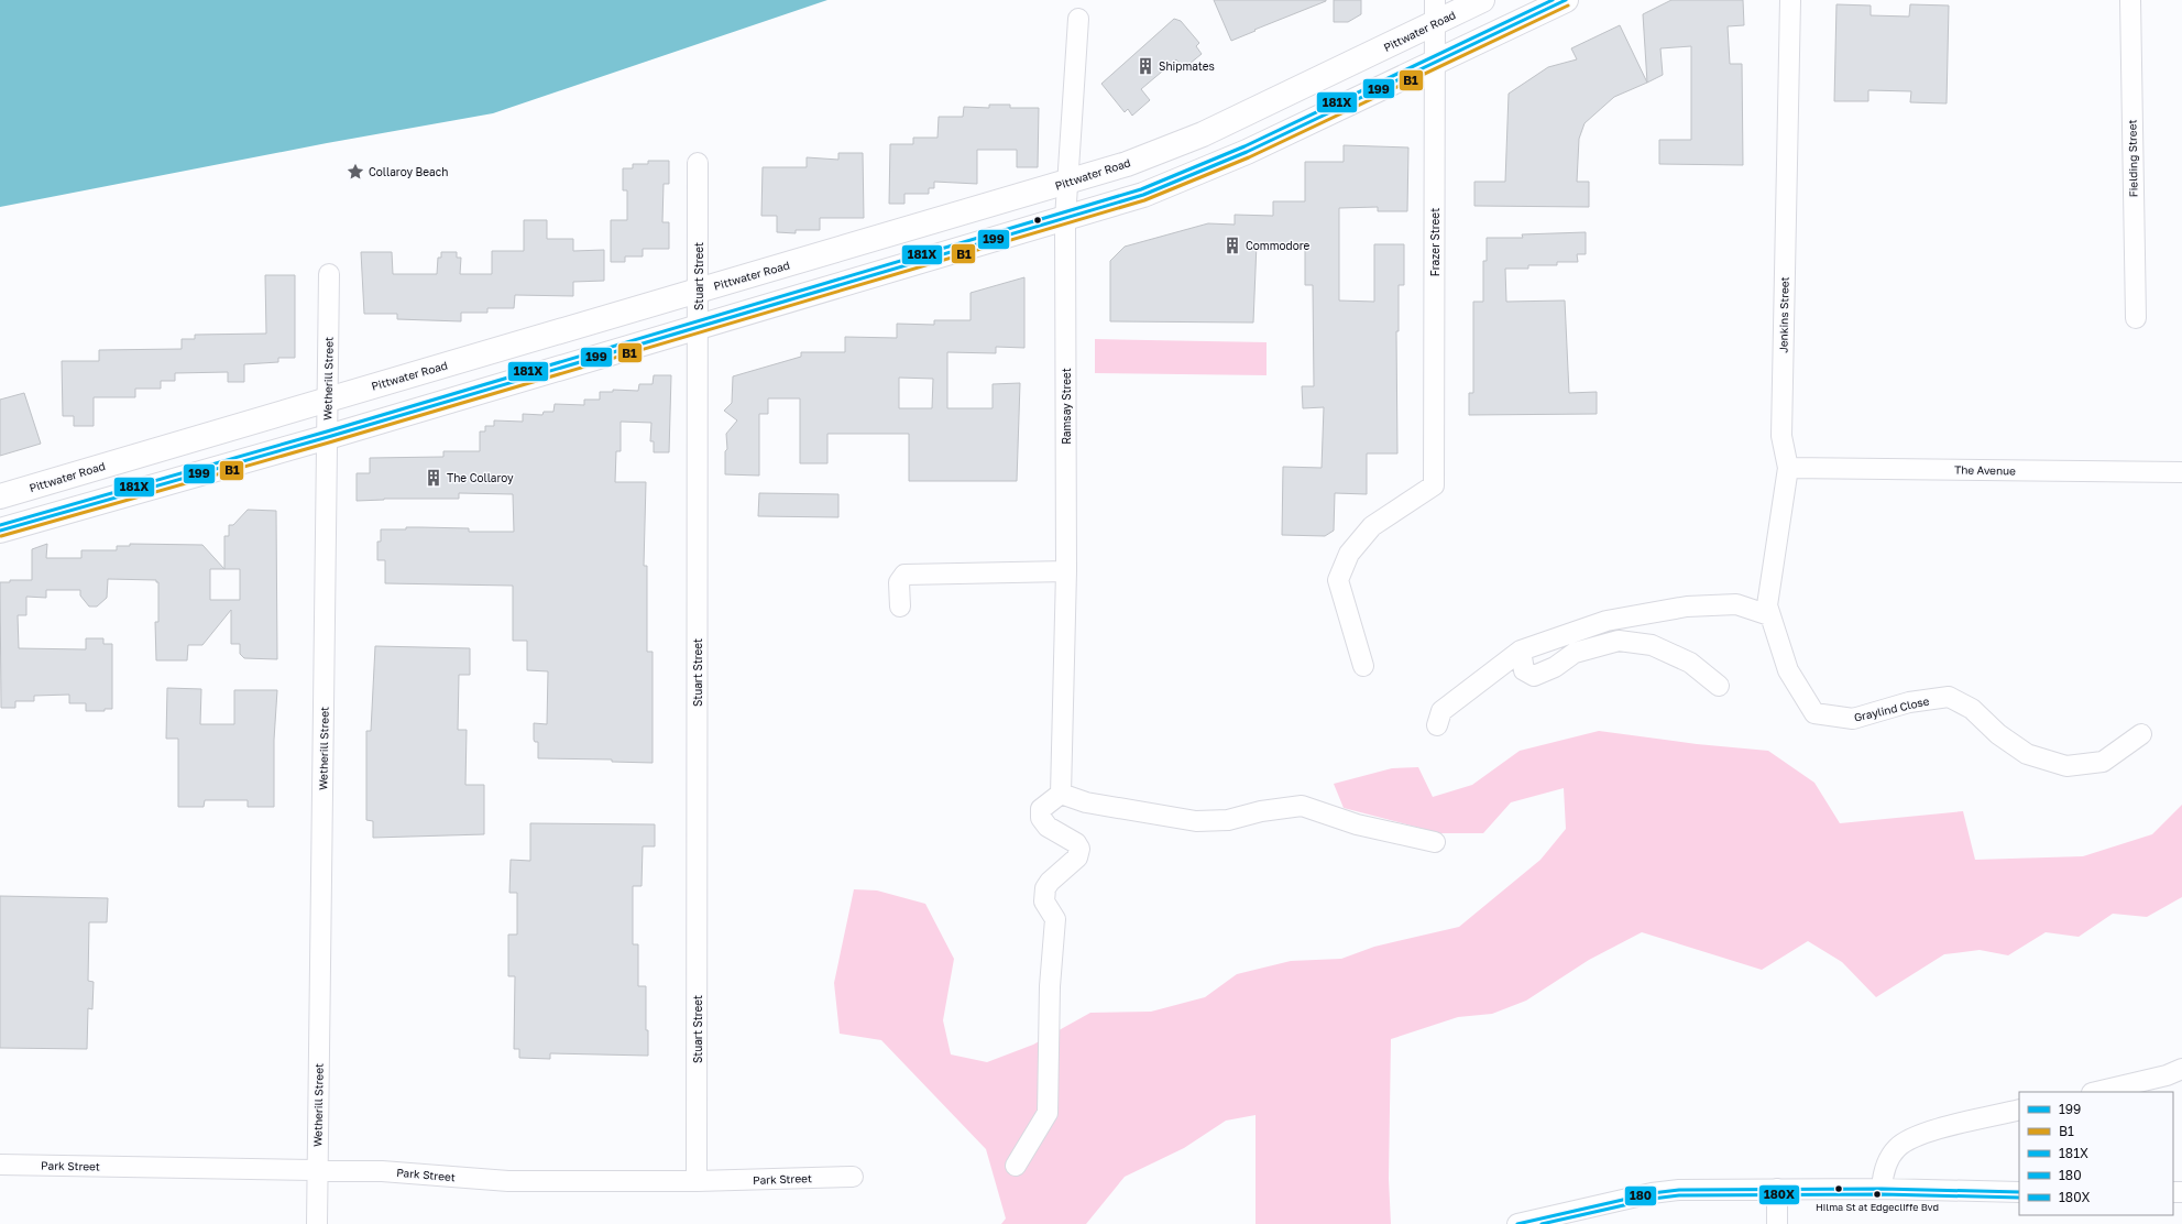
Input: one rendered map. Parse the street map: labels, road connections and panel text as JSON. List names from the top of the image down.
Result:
{
  "streets": {
    "highway": ["Pittwater Road"],
    "street": [
      "Fielding Street",
      "Frazer Street",
      "Stuart Street",
      "Jenkins Street",
      "Wetherill Street",
      "Ramsay Street",
      "The Avenue",
      "Graylind Close",
      "Park Street"
    ]
  },
  "crossings": [
    ["Pittwater Road", "Frazer Street"],
    ["Pittwater Road", "Stuart Street"],
    ["Pittwater Road", "Wetherill Street"],
    ["Pittwater Road", "Ramsay Street"],
    ["Stuart Street", "Park Street"],
    ["Jenkins Street", "The Avenue"],
    ["Jenkins Street", "Graylind Close"],
    ["Wetherill Street", "Park Street"]
  ],
  "places": {
    "building": ["Shipmates", "Commodore", "The Collaroy"],
    "place": ["Collaroy Beach"],
    "other": ["Hilma St at Edgecliffe Bvd"]
  },
  "lines": [
    "transit line 199",
    "transit line 181X",
    "transit line B1",
    "transit line 180",
    "transit line 180X"
  ],
  "legend": [
    "199",
    "B1",
    "181X",
    "180",
    "180X"
  ]
}
